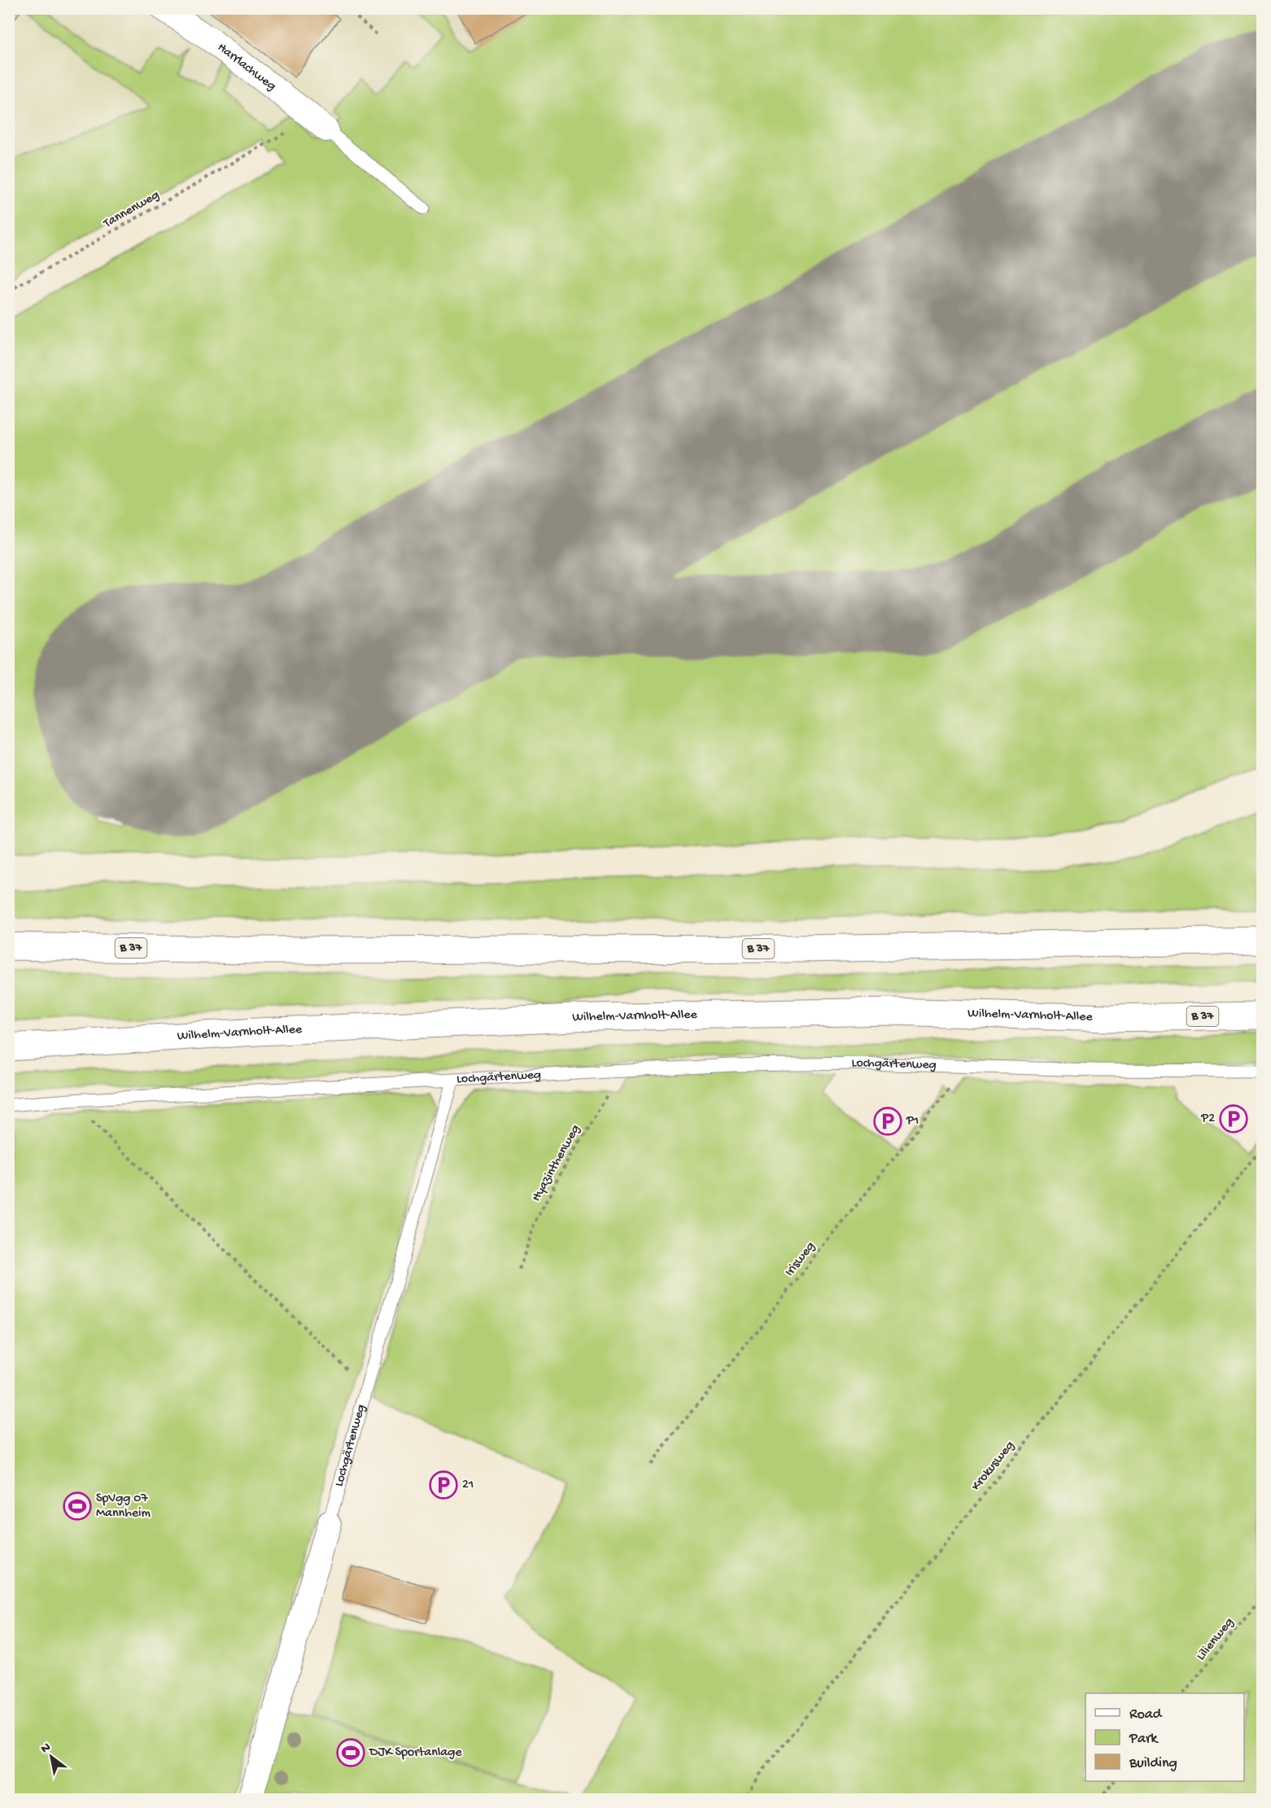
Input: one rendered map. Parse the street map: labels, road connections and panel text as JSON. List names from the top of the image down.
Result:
{
  "streets": {
    "main road": ["B 37", "Wilhelm-Varnholt-Allee"],
    "street": ["Harrlachweg", "Lochgärtenweg"],
    "path": [
      "Tannenweg",
      "Hyazinthenweg",
      "Irisweg",
      "Krokusweg",
      "Lilienweg"
    ]
  },
  "crossings": [
    ["Lochgärtenweg", "Hyazinthenweg"],
    ["Lochgärtenweg", "Irisweg"]
  ],
  "places": {
    "parking": ["P2", "P1", "21"],
    "sports": ["SpVgg 07 Mannheim", "DJK Sportanlage"]
  },
  "legend": ["Road", "Park", "Building"],
  "north": "top left"
}
